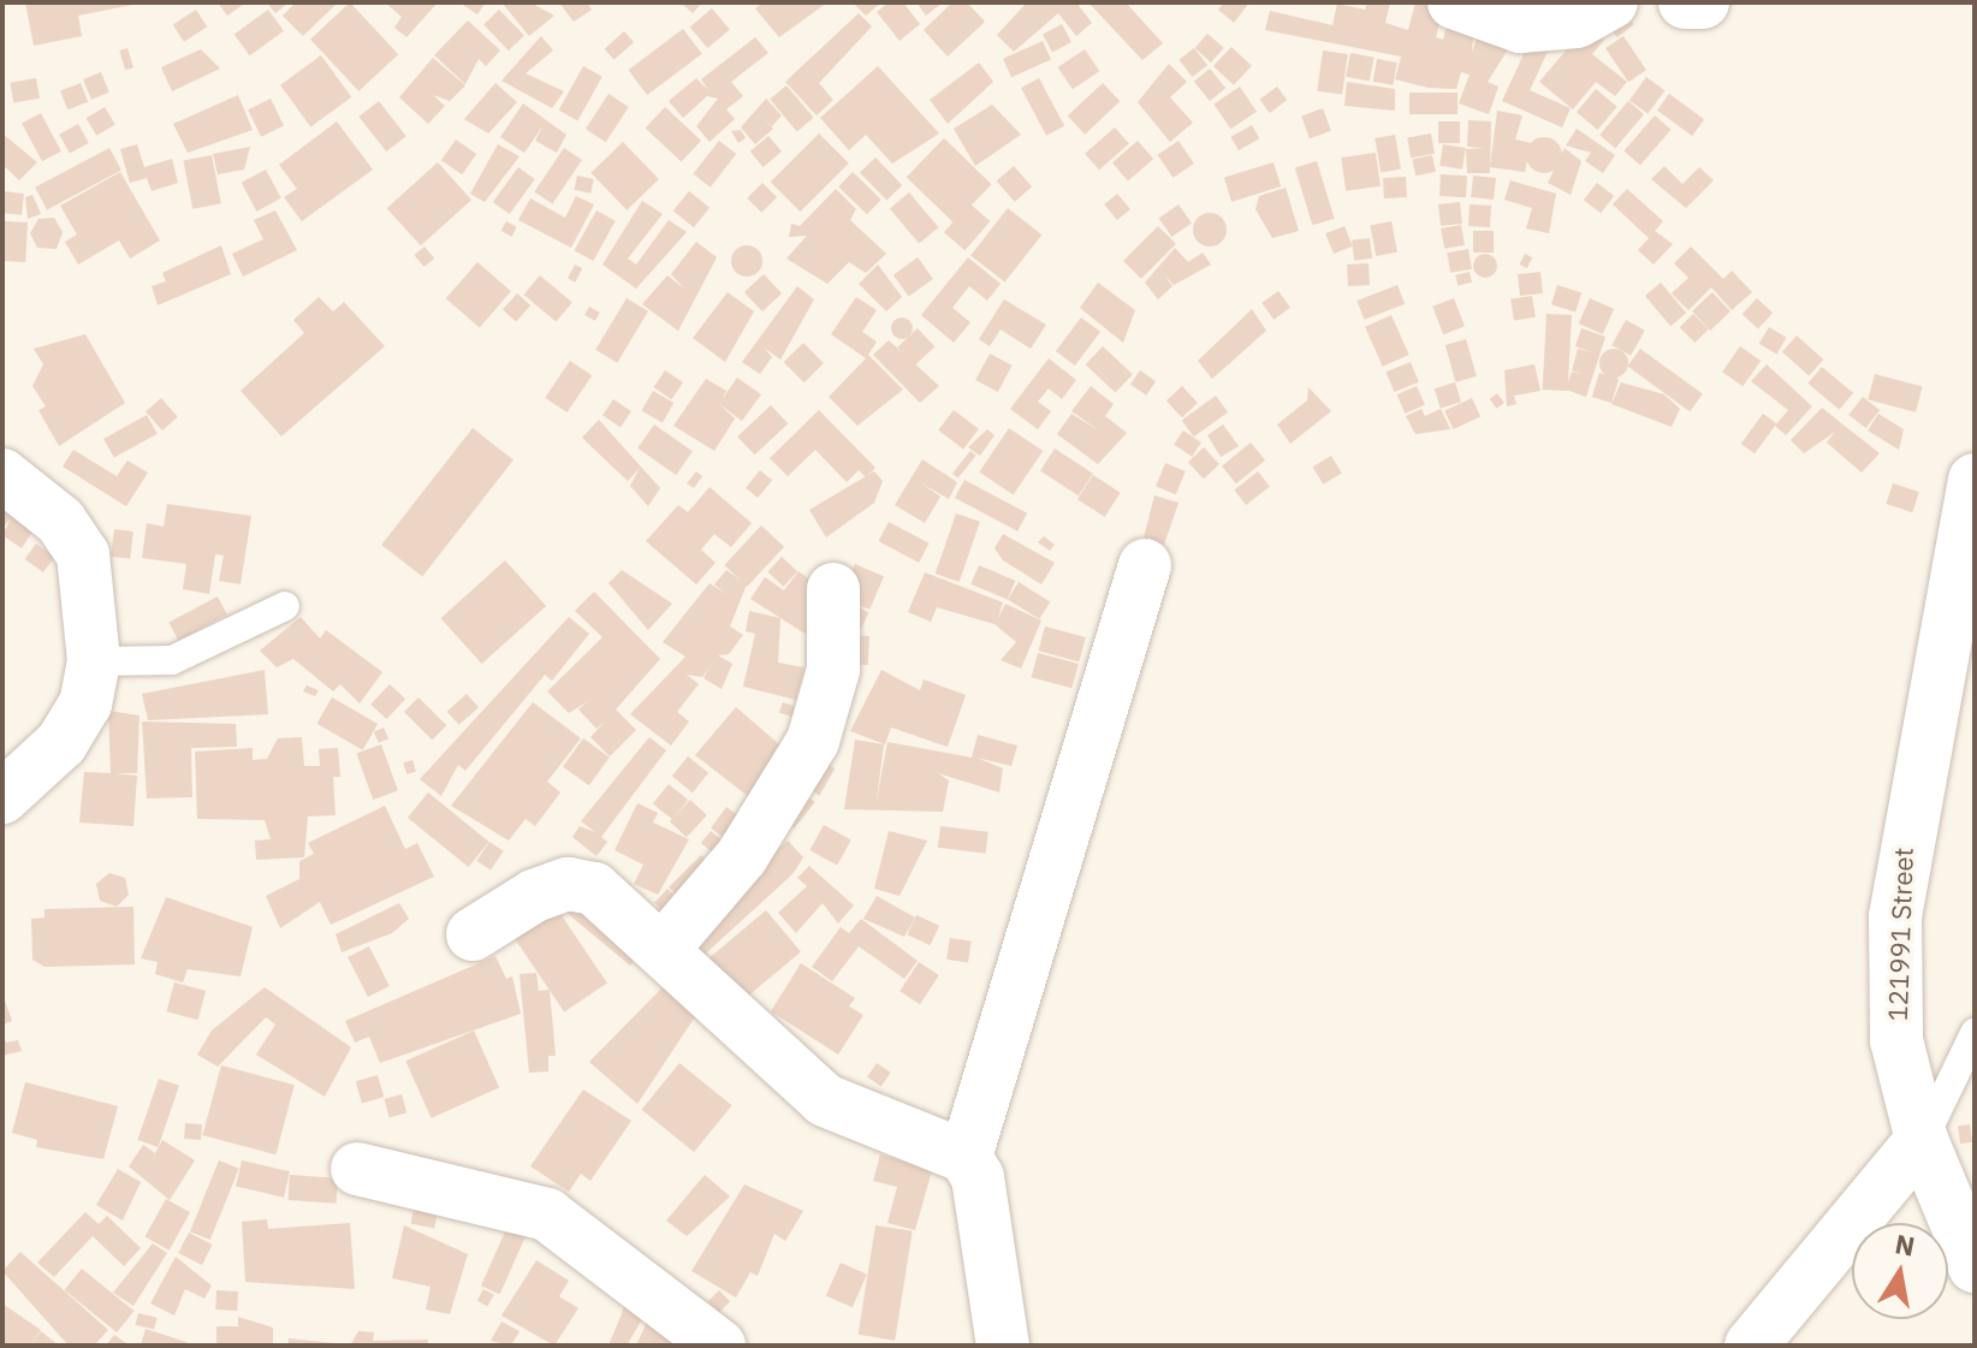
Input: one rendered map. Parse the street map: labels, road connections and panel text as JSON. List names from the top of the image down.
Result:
{
  "streets": {
    "street": ["121991 Street"]
  },
  "north": "top"
}
